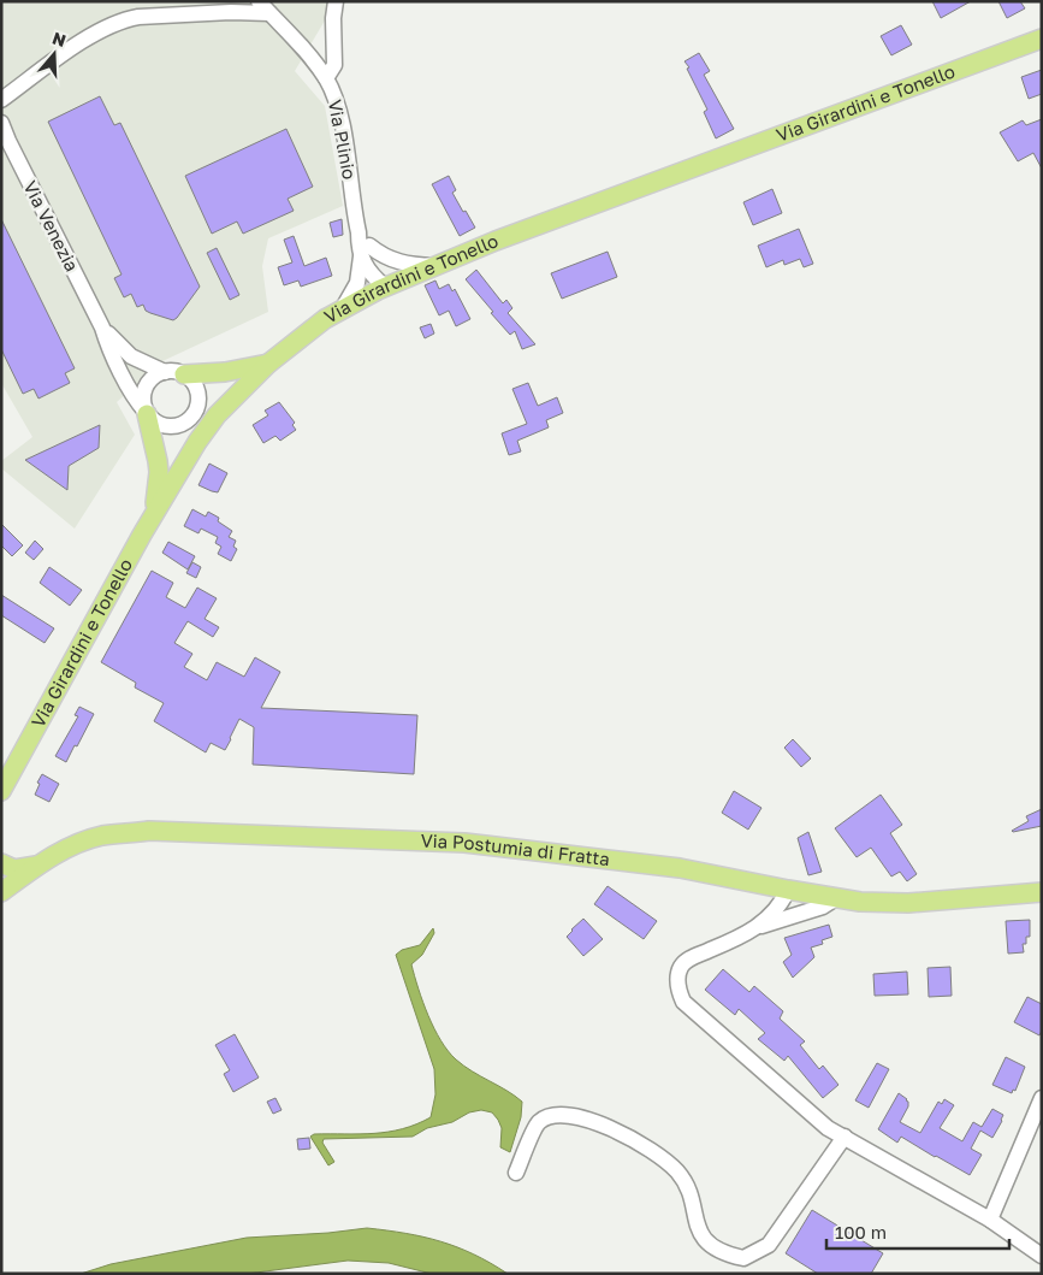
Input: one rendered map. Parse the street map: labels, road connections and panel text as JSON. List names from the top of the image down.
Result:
{
  "streets": {
    "main road": ["Via Girardini e Tonello", "Via Postumia di Fratta"],
    "street": ["Via Plinio", "Via Venezia"]
  },
  "crossings": [
    ["Via Girardini e Tonello", "Via Plinio"]
  ],
  "scale_bar": "100 m",
  "north": "top"
}
